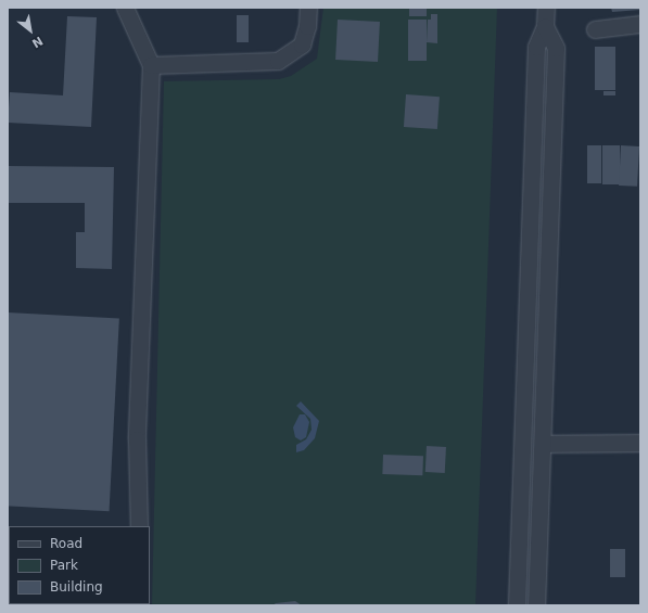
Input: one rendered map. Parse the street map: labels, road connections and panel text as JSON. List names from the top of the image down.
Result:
{
  "legend": ["Road", "Park", "Building"],
  "north": "bottom right"
}
